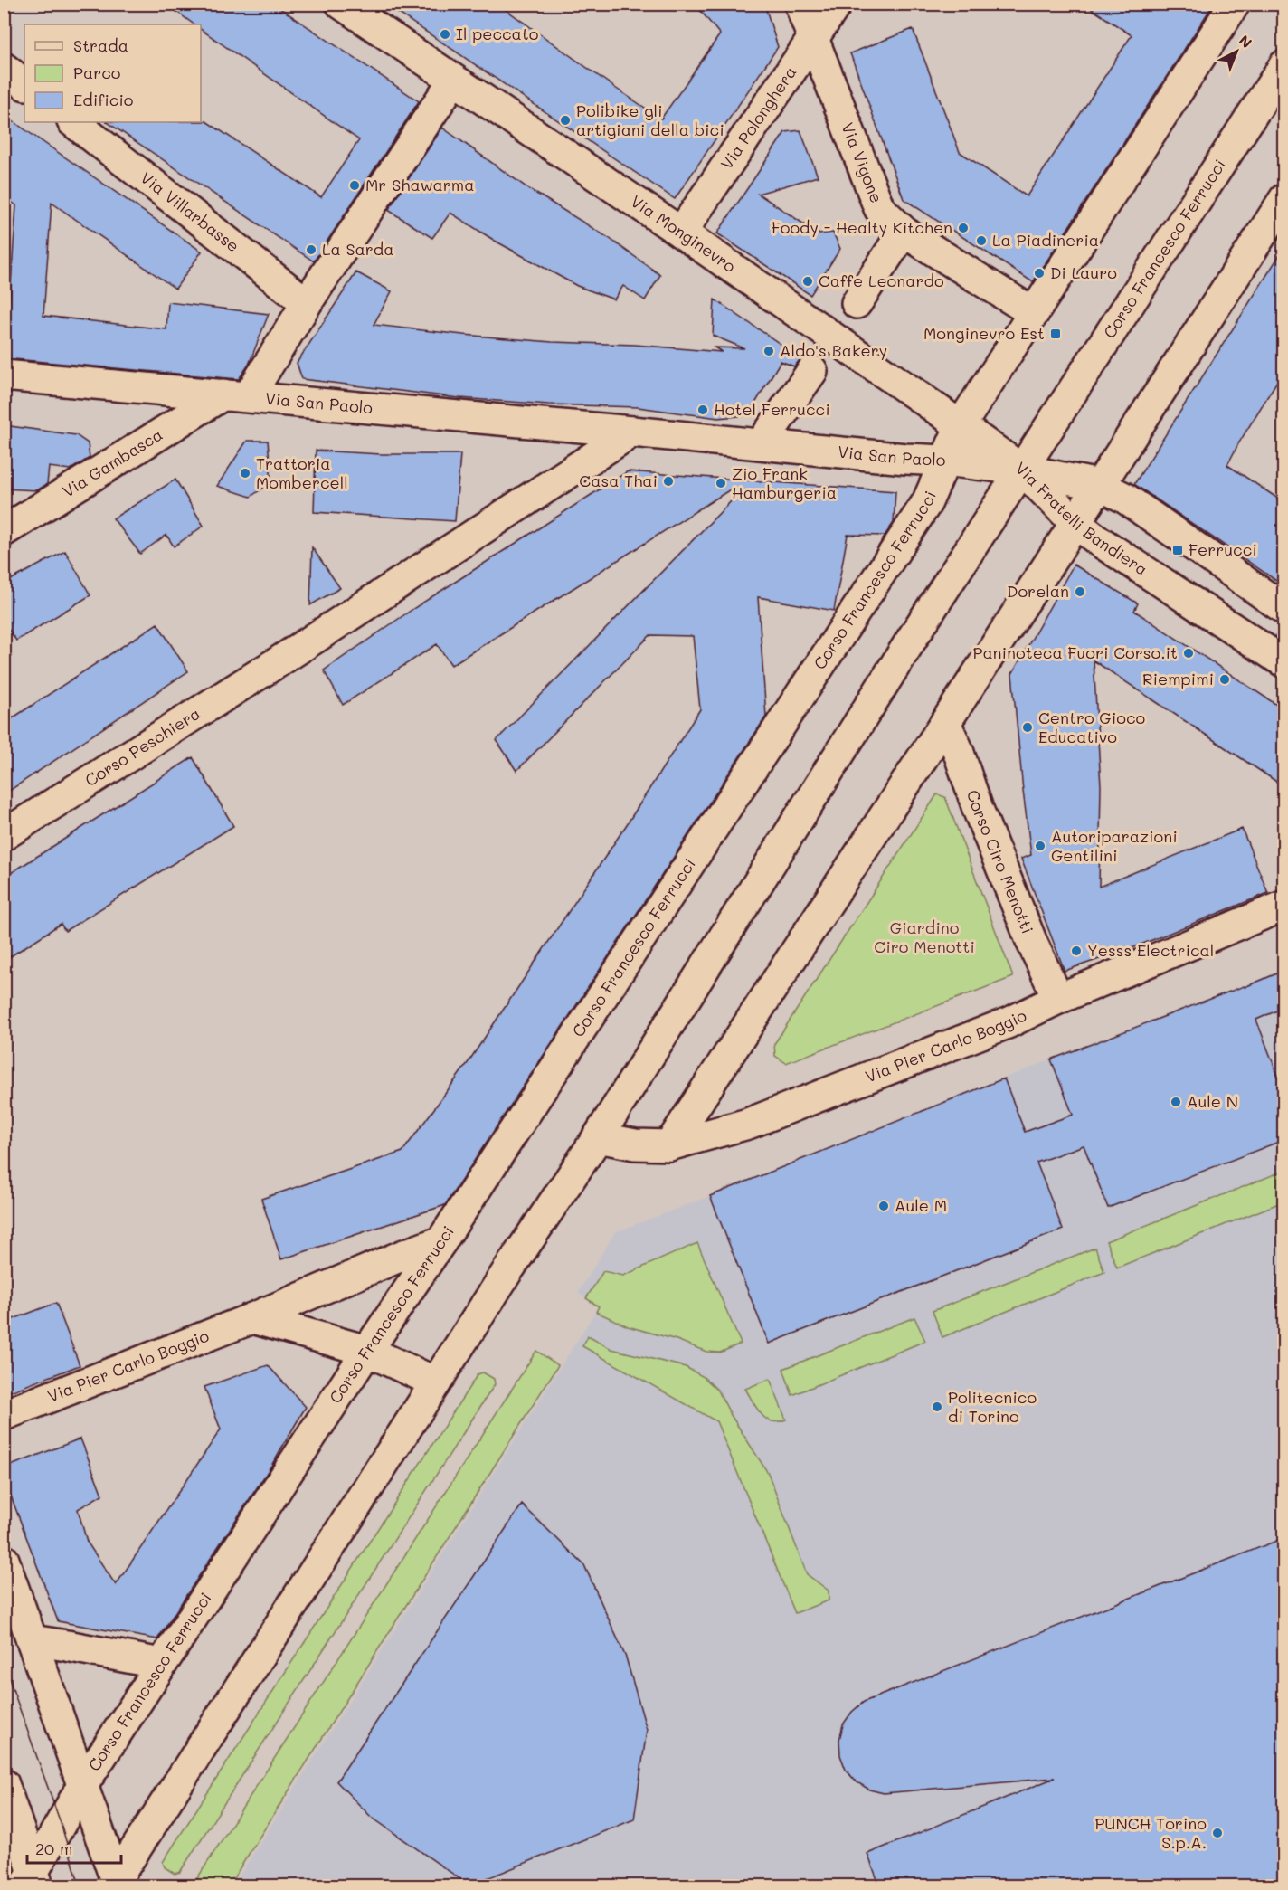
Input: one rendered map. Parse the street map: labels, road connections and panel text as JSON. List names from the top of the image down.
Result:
{
  "streets": {
    "street": [
      "Via Polonghera",
      "Via Vigone",
      "Via Villarbasse",
      "Via Monginevro",
      "Corso Francesco Ferrucci",
      "Via San Paolo",
      "Via Gambasca",
      "Via Fratelli Bandiera",
      "Corso Peschiera",
      "Corso Ciro Menotti",
      "Via Pier Carlo Boggio"
    ]
  },
  "crossings": [
    ["Via Polonghera", "Via Vigone"],
    ["Via Polonghera", "Via Monginevro"],
    ["Via Vigone", "Corso Francesco Ferrucci"],
    ["Via Villarbasse", "Via Gambasca"],
    ["Via Monginevro", "Corso Francesco Ferrucci"],
    ["Via Monginevro", "Via San Paolo"],
    ["Via Monginevro", "Via Gambasca"],
    ["Via Monginevro", "Via Fratelli Bandiera"],
    ["Corso Francesco Ferrucci", "Via San Paolo"],
    ["Corso Francesco Ferrucci", "Via Fratelli Bandiera"],
    ["Corso Francesco Ferrucci", "Via Pier Carlo Boggio"],
    ["Via San Paolo", "Via Gambasca"],
    ["Via San Paolo", "Via Fratelli Bandiera"],
    ["Via San Paolo", "Corso Peschiera"],
    ["Corso Ciro Menotti", "Via Pier Carlo Boggio"]
  ],
  "parks": ["Giardino Ciro Menotti"],
  "places": {
    "other": [
      "Il peccato",
      "Polibike gli artigiani della bici",
      "Mr Shawarma",
      "Foody - Healty Kitchen",
      "La Piadineria",
      "La Sarda",
      "Di Lauro",
      "Caffe Leonardo",
      "Aldo's Bakery",
      "Hotel Ferrucci",
      "Trattoria Mombercell",
      "Casa Thai",
      "Zio Frank Hamburgeria",
      "Dorelan",
      "Paninoteca Fuori Corso.it",
      "Riempimi",
      "Centro Gioco Educativo",
      "Autoriparazioni Gentilini",
      "Yesss Electrical",
      "Aule N",
      "Aule M",
      "Politecnico di Torino",
      "PUNCH Torino S.p.A."
    ],
    "transit": ["Monginevro Est", "Ferrucci"]
  },
  "legend": ["Strada", "Parco", "Edificio"],
  "scale_bar": "20 m",
  "north": "top right"
}
